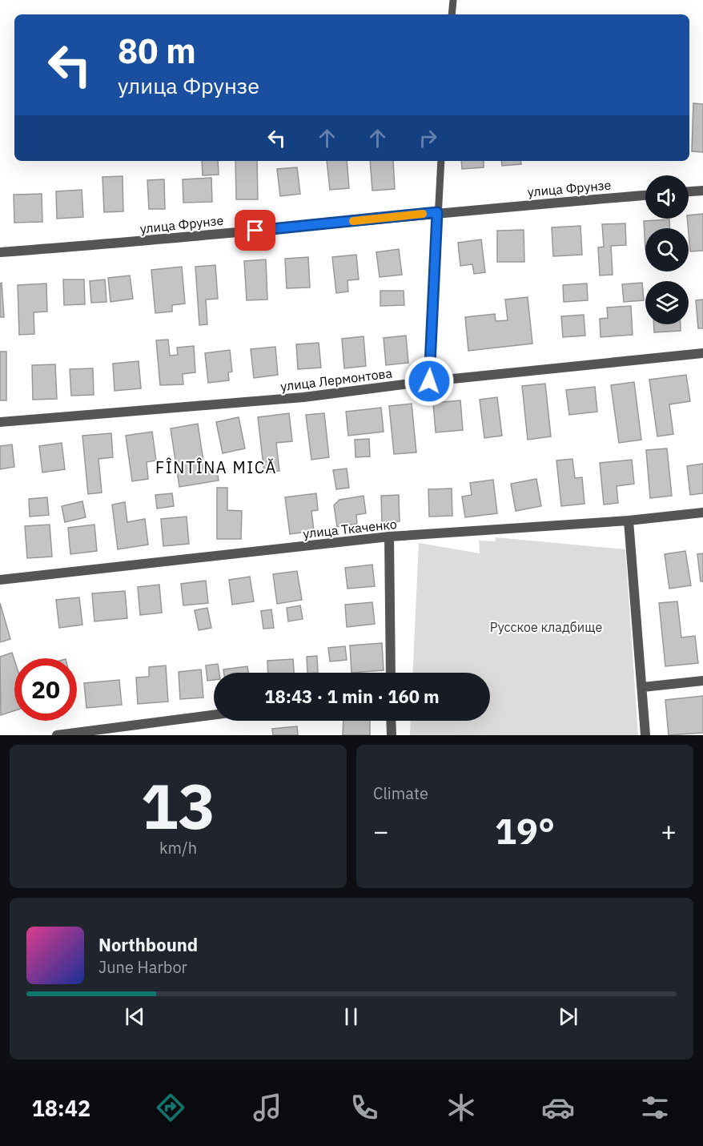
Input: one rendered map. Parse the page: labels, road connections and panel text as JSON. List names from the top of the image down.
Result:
{
  "streets": {
    "street": ["улица Фрунзе", "улица Лермонтова", "улица Ткаченко"]
  },
  "districts": ["FÎNTÎNA MICĂ"],
  "parks": ["Русское кладбище"],
  "page": {
    "turn": ["80 m", "улица Фрунзе"],
    "limit": "20",
    "trip": "18:43 · 1 min · 160 m",
    "tile": [
      ["13", "km/h"],
      "Climate"
    ],
    "heat": ["−", "19°", "+"],
    "song": ["Northbound", "June Harbor"],
    "tabs": "18:42"
  }
}
